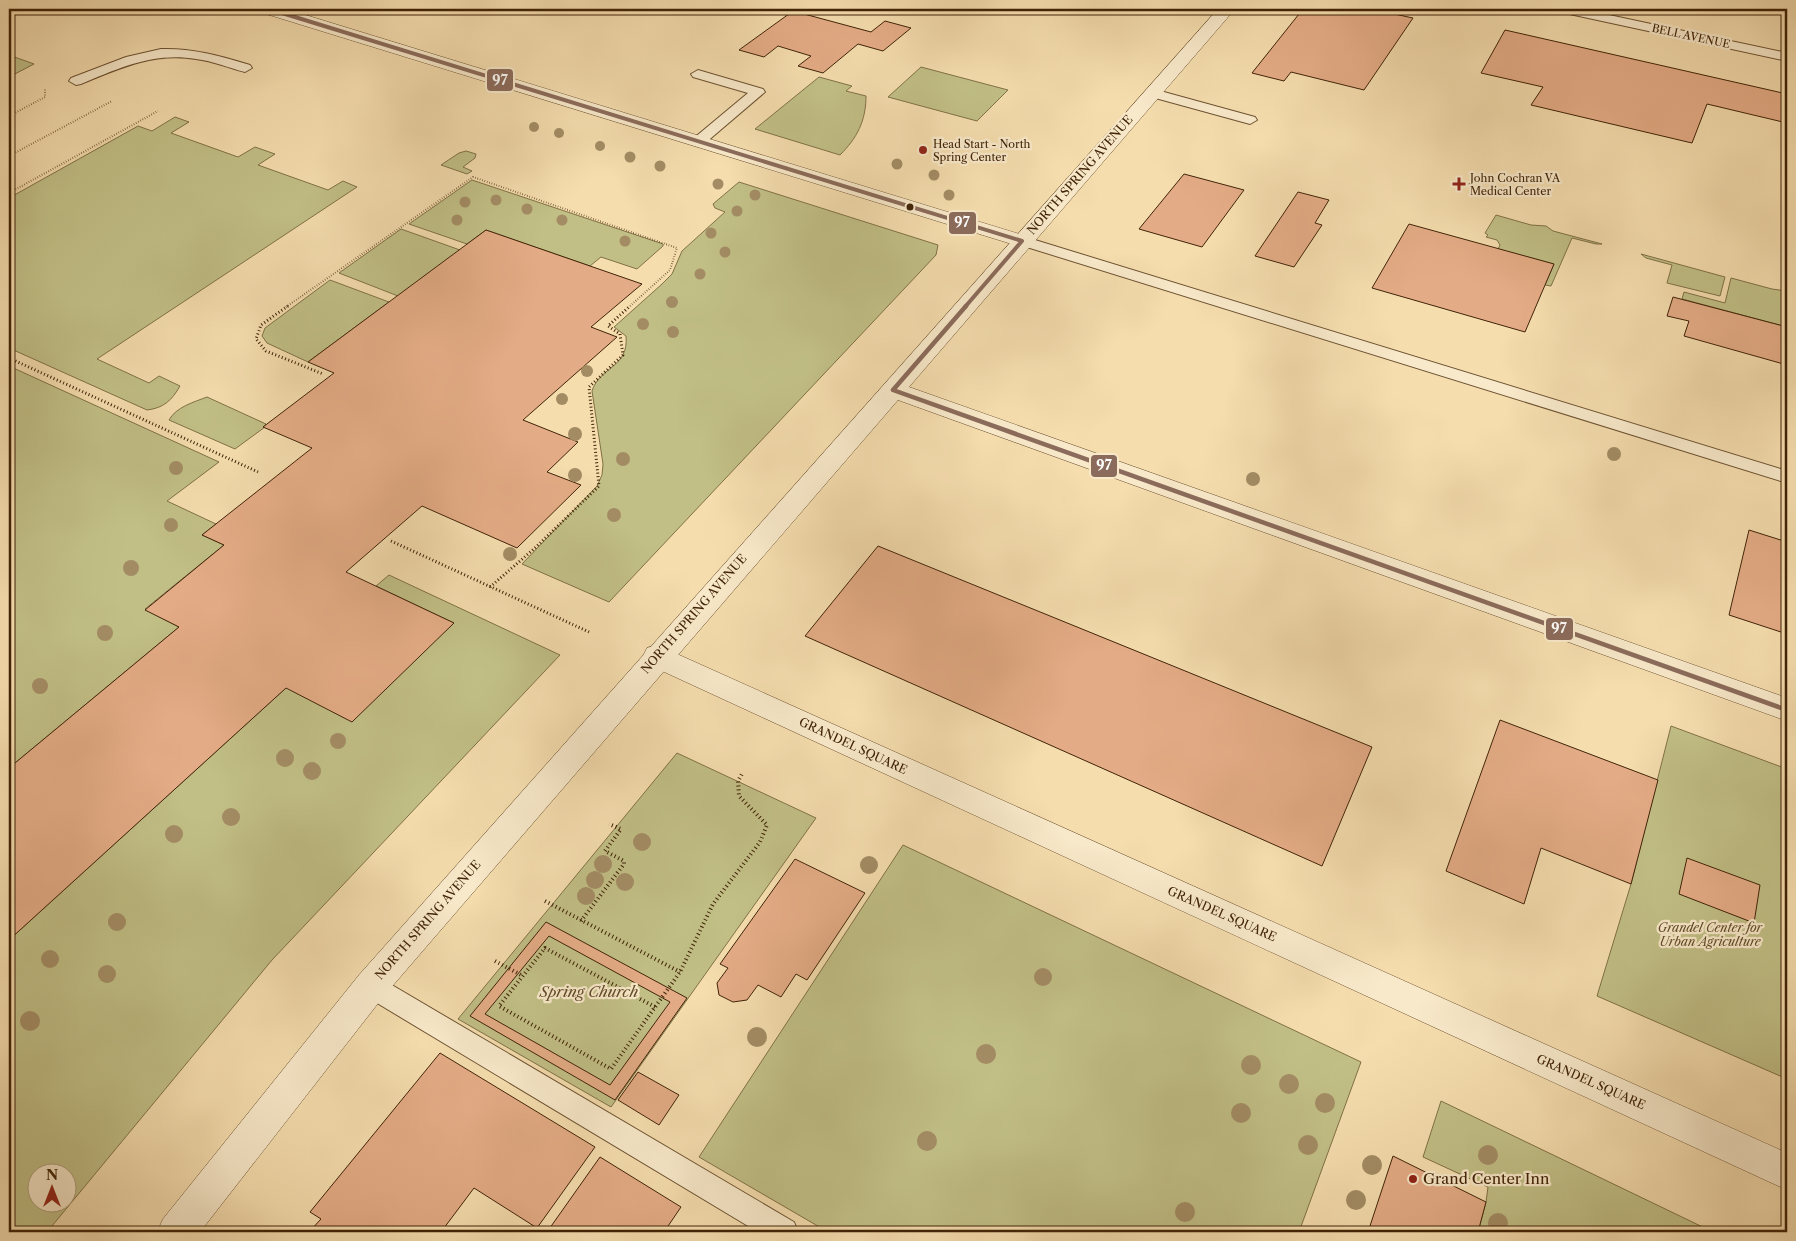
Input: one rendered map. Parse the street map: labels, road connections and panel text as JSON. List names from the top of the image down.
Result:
{
  "streets": {
    "street": ["NORTH SPRING AVENUE", "GRANDEL SQUARE"],
    "lane": ["BELL AVENUE"]
  },
  "crossings": [
    ["NORTH SPRING AVENUE", "GRANDEL SQUARE"]
  ],
  "parks": ["Grandel Center for Urban Agriculture", "Spring Church"],
  "places": {
    "other": ["Head Start - North Spring Center", "Grand Center Inn"],
    "health": ["John Cochran VA Medical Center"]
  },
  "lines": ["transit line 97"],
  "north": "top"
}
